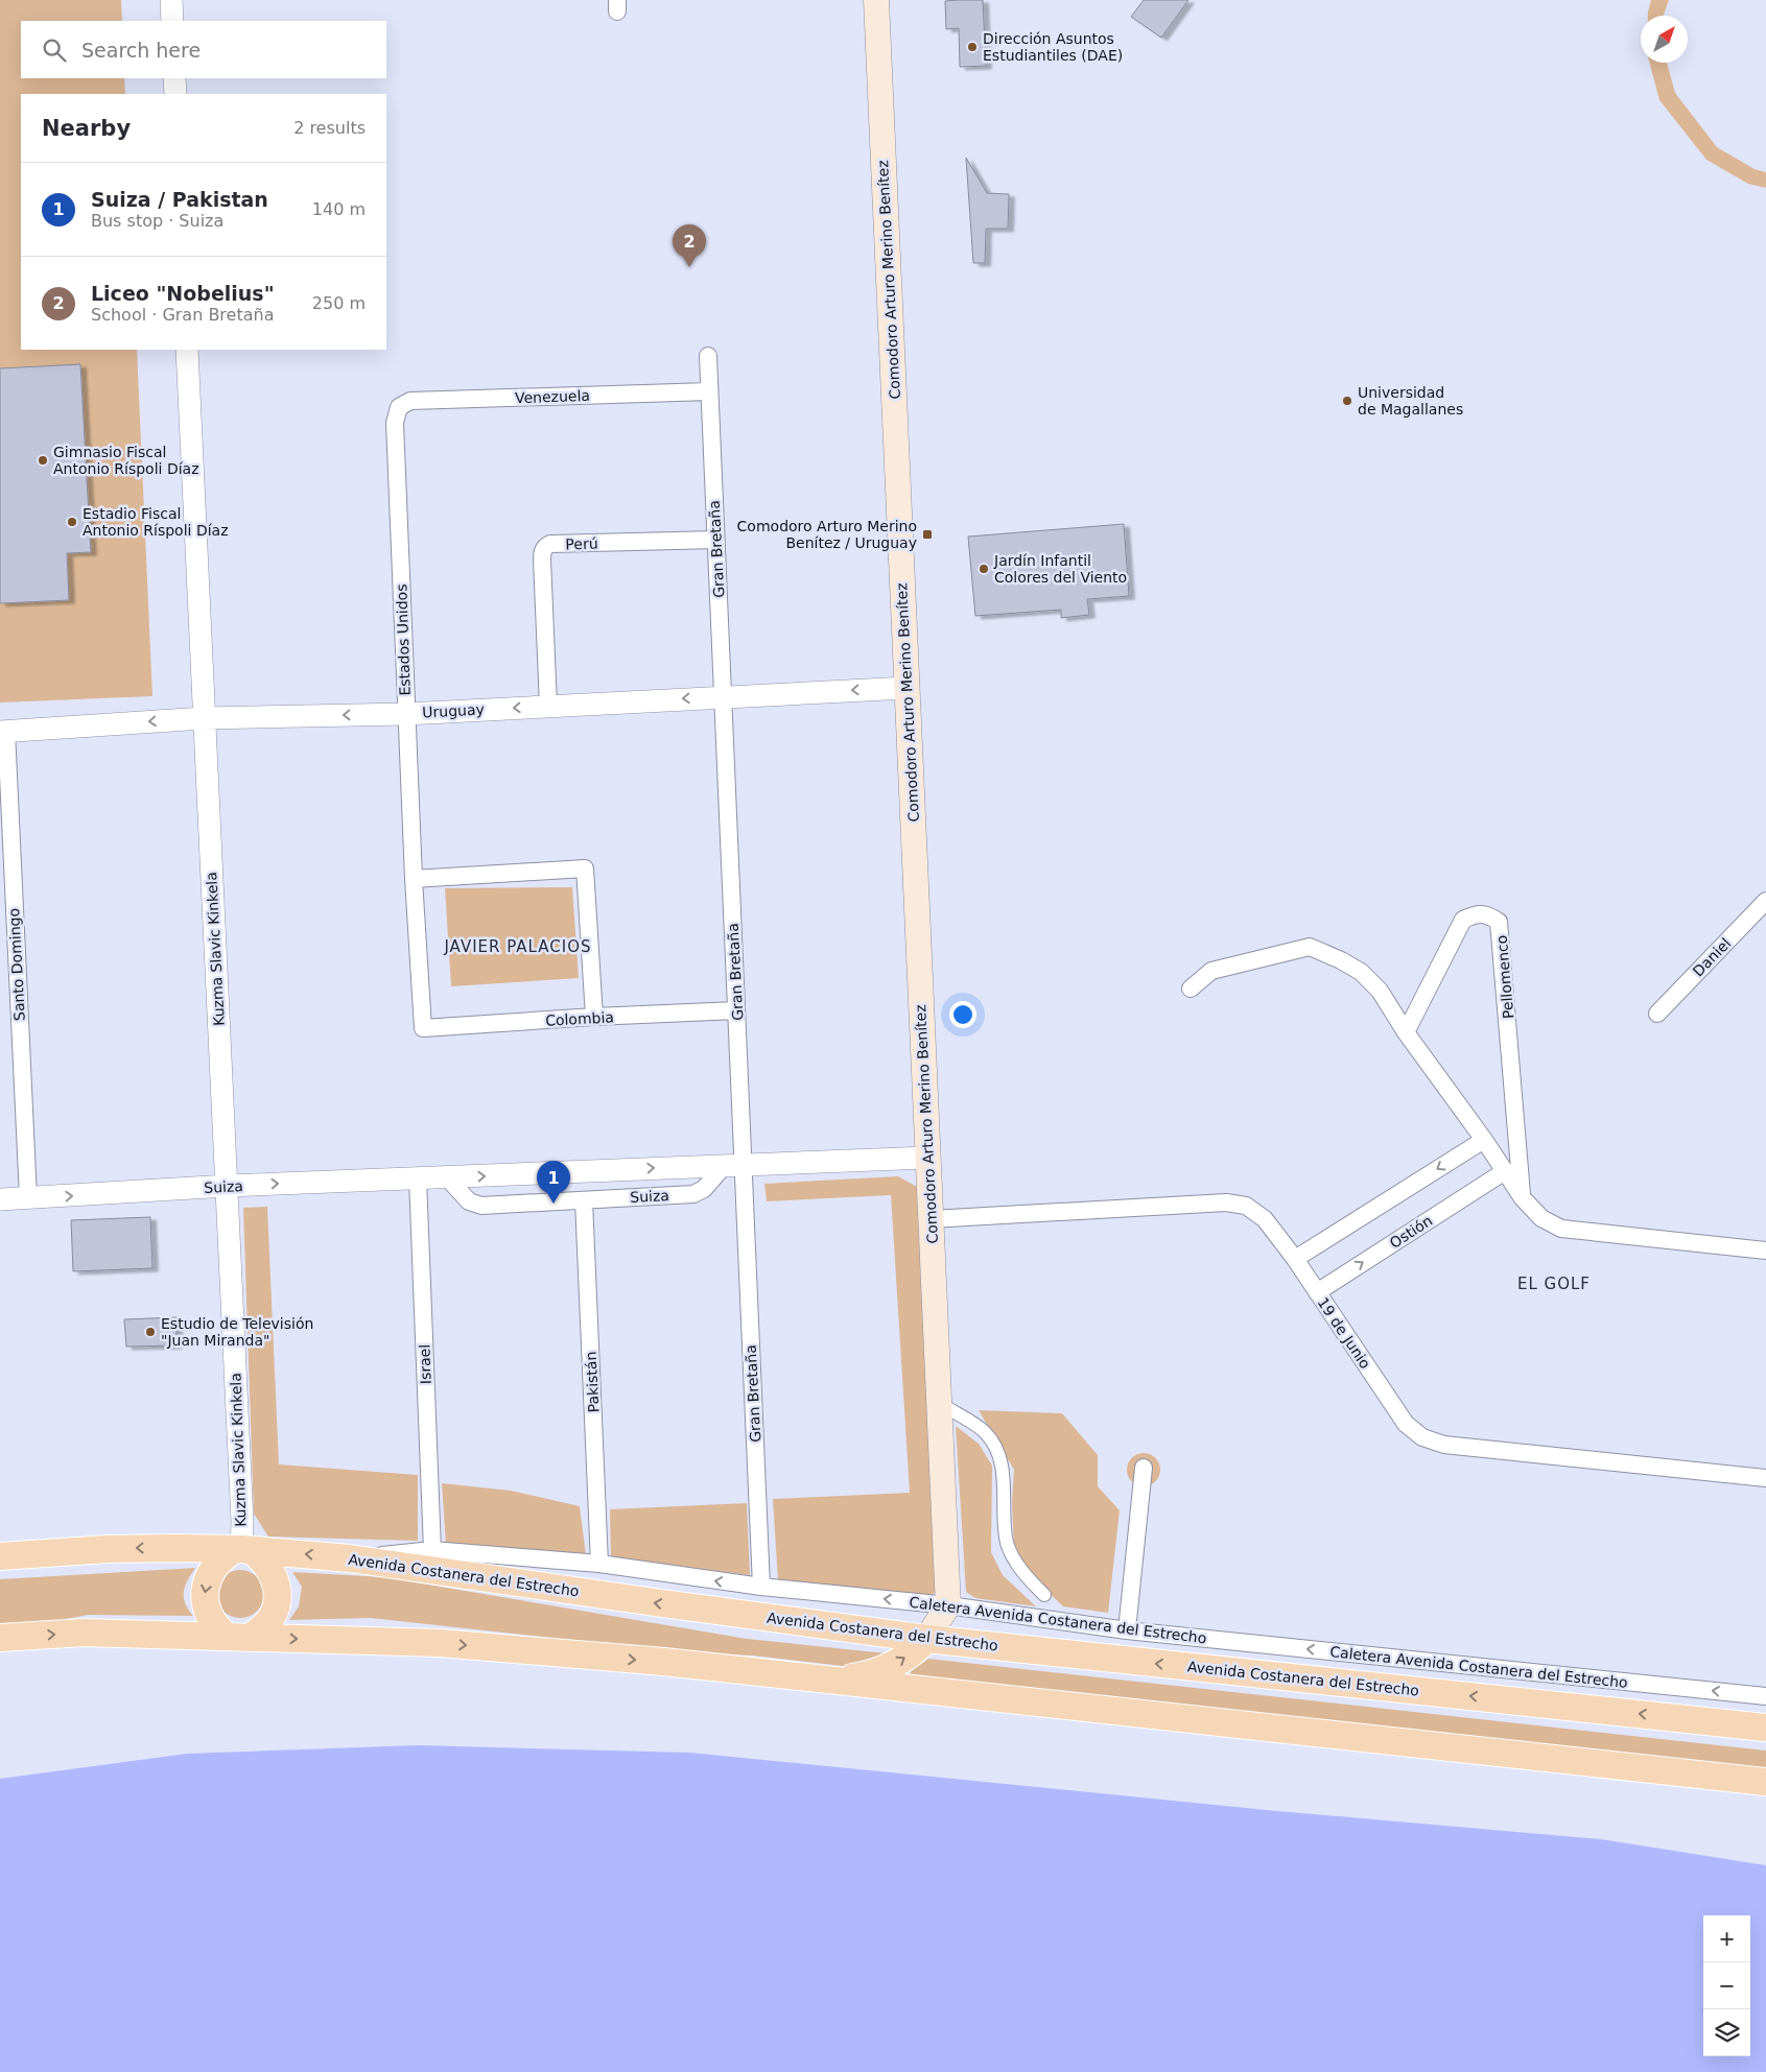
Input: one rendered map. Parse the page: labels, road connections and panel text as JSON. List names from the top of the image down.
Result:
{
  "streets": {
    "main road": ["Comodoro Arturo Merino Benítez", "Avenida Costanera del Estrecho"],
    "street": [
      "Venezuela",
      "Perú",
      "Gran Bretaña",
      "Estados Unidos",
      "Uruguay",
      "Kuzma Slavic Kinkela",
      "Daniel",
      "Santo Domingo",
      "Pellomenco",
      "Colombia",
      "Suiza",
      "Ostión",
      "19 de Junio",
      "Israel",
      "Pakistán",
      "Caletera Avenida Costanera del Estrecho"
    ]
  },
  "crossings": [
    ["Comodoro Arturo Merino Benítez", "Uruguay"],
    ["Comodoro Arturo Merino Benítez", "Suiza"],
    ["Comodoro Arturo Merino Benítez", "19 de Junio"],
    ["Comodoro Arturo Merino Benítez", "Caletera Avenida Costanera del Estrecho"],
    ["Venezuela", "Gran Bretaña"],
    ["Venezuela", "Estados Unidos"],
    ["Perú", "Gran Bretaña"],
    ["Perú", "Uruguay"],
    ["Gran Bretaña", "Uruguay"],
    ["Gran Bretaña", "Colombia"],
    ["Gran Bretaña", "Suiza"],
    ["Gran Bretaña", "Caletera Avenida Costanera del Estrecho"],
    ["Estados Unidos", "Uruguay"],
    ["Estados Unidos", "Colombia"],
    ["Uruguay", "Kuzma Slavic Kinkela"],
    ["Uruguay", "Santo Domingo"],
    ["Kuzma Slavic Kinkela", "Suiza"],
    ["Kuzma Slavic Kinkela", "Avenida Costanera del Estrecho"],
    ["Santo Domingo", "Suiza"],
    ["Suiza", "Israel"],
    ["Suiza", "Pakistán"],
    ["Ostión", "19 de Junio"],
    ["Israel", "Caletera Avenida Costanera del Estrecho"],
    ["Pakistán", "Caletera Avenida Costanera del Estrecho"],
    ["Avenida Costanera del Estrecho", "Caletera Avenida Costanera del Estrecho"]
  ],
  "one_way": ["Uruguay", "Caletera Avenida Costanera del Estrecho"],
  "districts": ["JAVIER PALACIOS", "EL GOLF"],
  "places": {
    "other": [
      "Dirección Asuntos Estudiantiles (DAE)",
      "Universidad de Magallanes",
      "Gimnasio Fiscal Antonio Ríspoli Díaz",
      "Estadio Fiscal Antonio Ríspoli Díaz",
      "Jardín Infantil Colores del Viento",
      "Estudio de Televisión \"Juan Miranda\""
    ],
    "transit": ["Comodoro Arturo Merino Benítez / Uruguay"]
  },
  "north": "top right",
  "page": {
    "search": "Search here",
    "heading": ["Nearby", "2 results"],
    "list": [
      {
        "mark": "1",
        "name": "Suiza / Pakistan",
        "note": "Bus stop · Suiza",
        "value": "140 m"
      },
      {
        "mark": "2",
        "name": "Liceo \"Nobelius\"",
        "note": "School · Gran Bretaña",
        "value": "250 m"
      }
    ],
    "pins": ["2", "1"],
    "map_buttons": ["+", "−"]
  }
}
